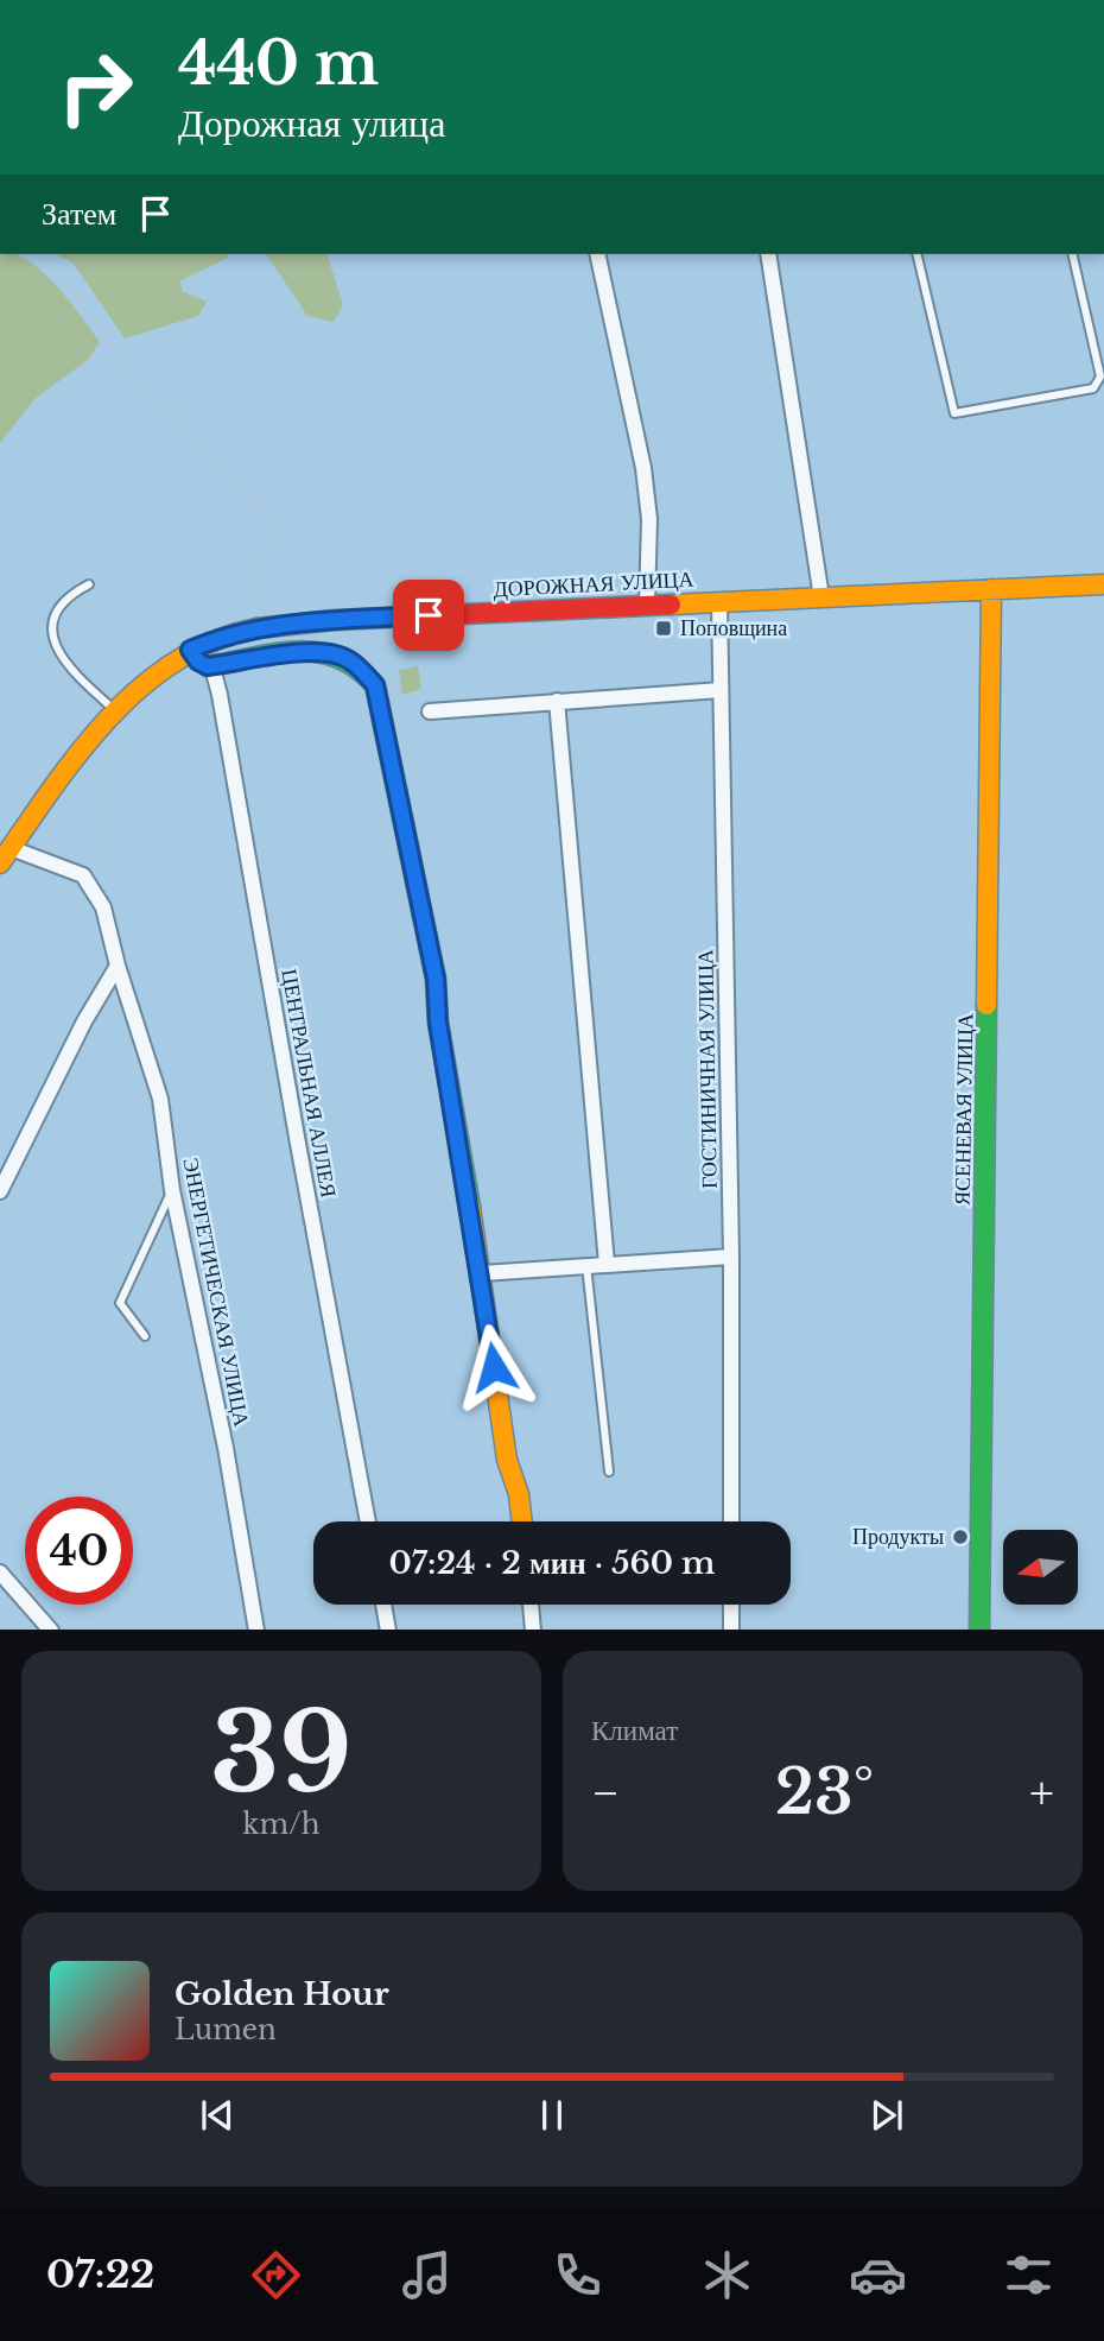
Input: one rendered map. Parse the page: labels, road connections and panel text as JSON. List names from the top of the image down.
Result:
{
  "streets": {
    "main road": ["ДОРОЖНАЯ УЛИЦА", "ЯСЕНЕВАЯ УЛИЦА"],
    "street": ["ГОСТИНИЧНАЯ УЛИЦА", "ЦЕНТРАЛЬНАЯ АЛЛЕЯ", "ЭНЕРГЕТИЧЕСКАЯ УЛИЦА"]
  },
  "crossings": [
    ["ДОРОЖНАЯ УЛИЦА", "ГОСТИНИЧНАЯ УЛИЦА"],
    ["ДОРОЖНАЯ УЛИЦА", "ЦЕНТРАЛЬНАЯ АЛЛЕЯ"],
    ["ДОРОЖНАЯ УЛИЦА", "ЯСЕНЕВАЯ УЛИЦА"],
    ["ДОРОЖНАЯ УЛИЦА", "ЭНЕРГЕТИЧЕСКАЯ УЛИЦА"]
  ],
  "places": {
    "transit": ["Поповщина"],
    "other": ["Продукты"]
  },
  "north": "left",
  "page": {
    "turn": ["440 m", "Дорожная улица"],
    "then": "Затем",
    "limit": "40",
    "trip": "07:24 · 2 мин · 560 m",
    "tile": [
      ["39", "km/h"],
      "Климат"
    ],
    "heat": ["−", "23°", "+"],
    "song": ["Golden Hour", "Lumen"],
    "tabs": "07:22"
  }
}
